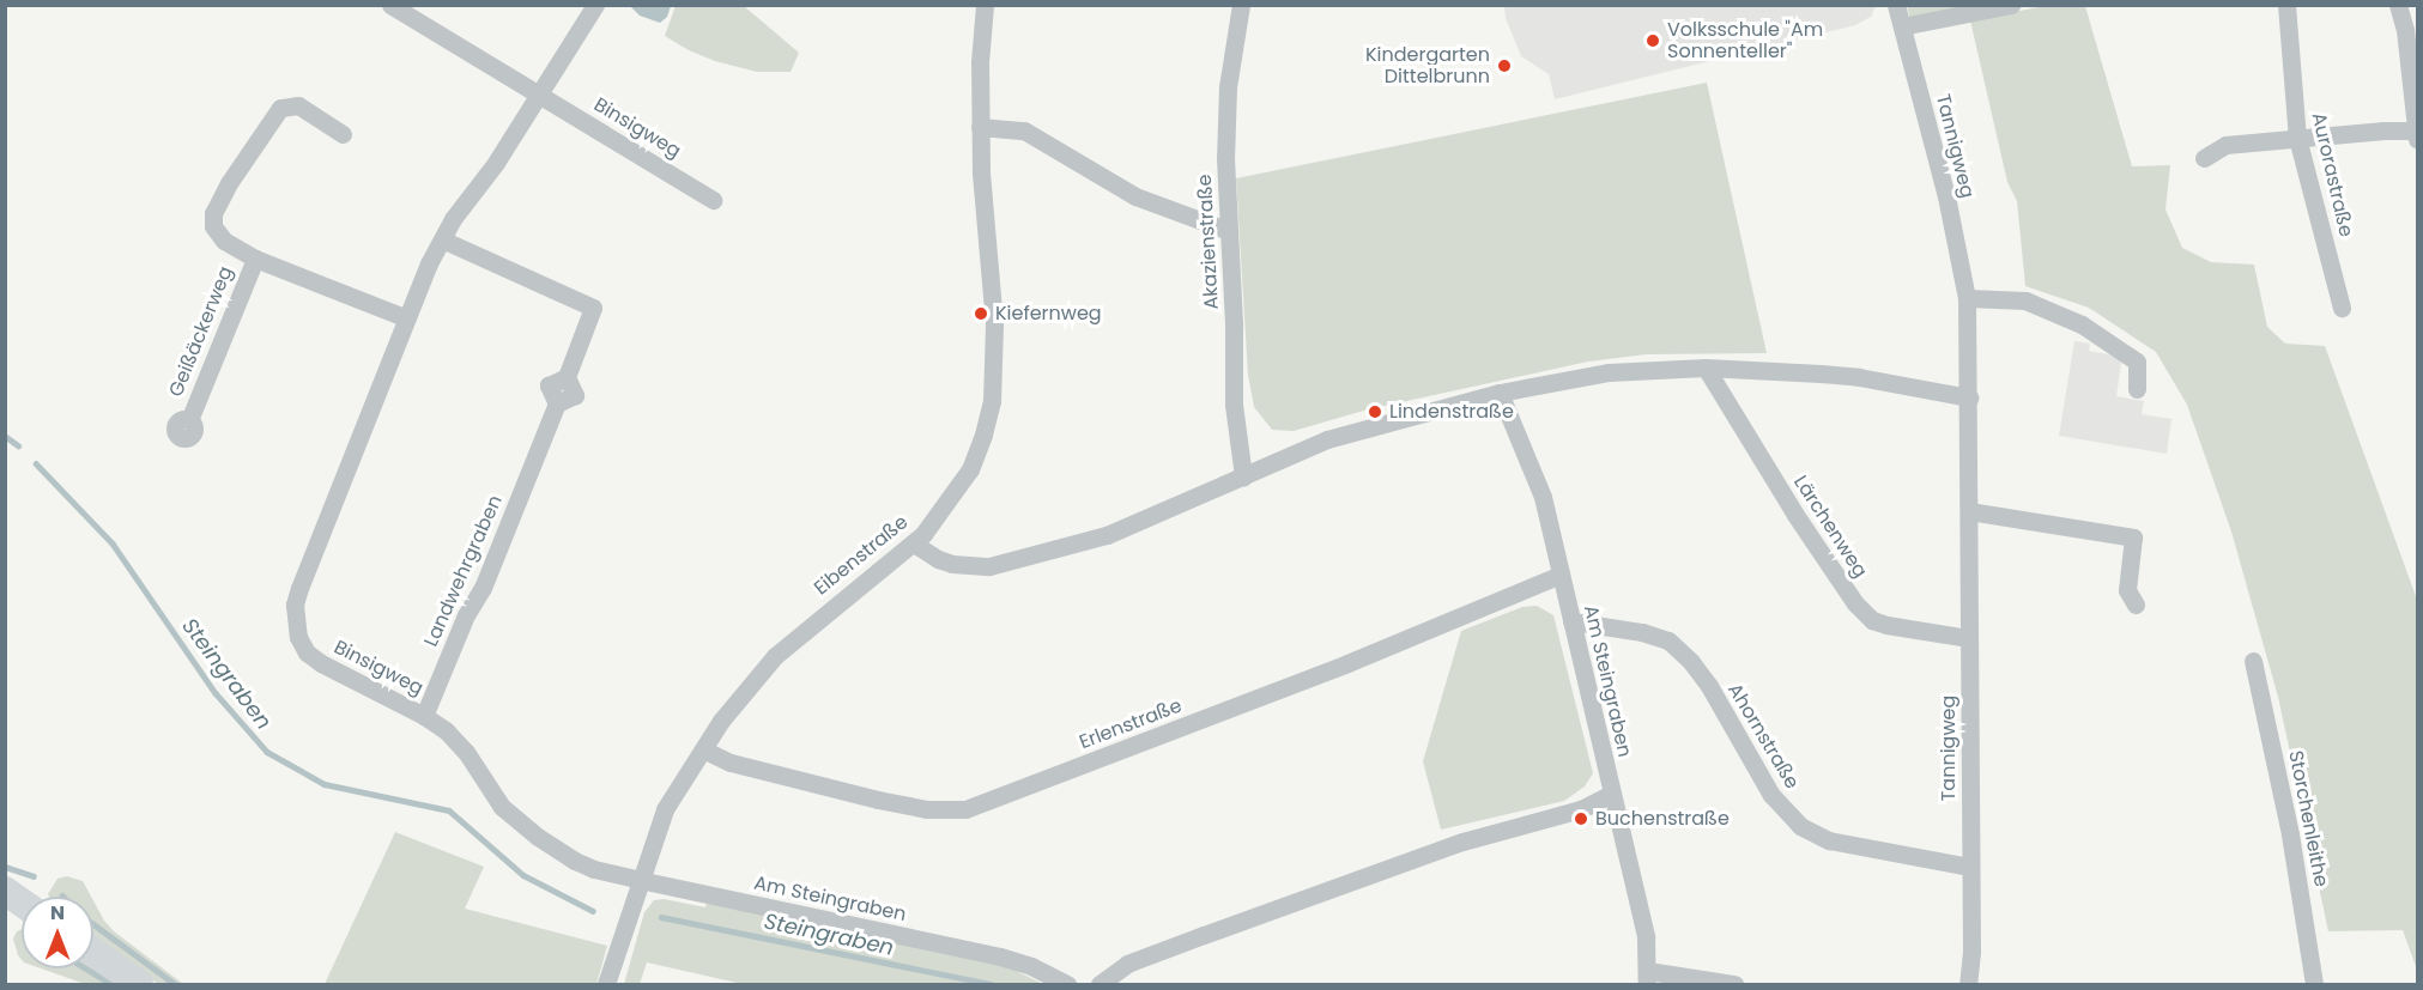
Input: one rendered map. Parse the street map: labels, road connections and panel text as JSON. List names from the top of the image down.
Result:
{
  "streets": {
    "street": [
      "Binsigweg",
      "Tannigweg",
      "Aurorastraße",
      "Akazienstraße",
      "Geißäckerweg",
      "Lärchenweg",
      "Eibenstraße",
      "Landwehrgraben",
      "Am Steingraben",
      "Erlenstraße",
      "Ahornstraße",
      "Storchenleithe"
    ]
  },
  "crossings": [
    ["Binsigweg", "Geißäckerweg"],
    ["Binsigweg", "Eibenstraße"],
    ["Binsigweg", "Landwehrgraben"],
    ["Binsigweg", "Am Steingraben"],
    ["Tannigweg", "Lärchenweg"],
    ["Tannigweg", "Ahornstraße"],
    ["Eibenstraße", "Am Steingraben"],
    ["Eibenstraße", "Erlenstraße"],
    ["Am Steingraben", "Erlenstraße"],
    ["Am Steingraben", "Ahornstraße"]
  ],
  "water": ["Steingraben"],
  "places": [
    "Volksschule \"Am Sonnenteller\"",
    "Kindergarten Dittelbrunn",
    "Kiefernweg",
    "Lindenstraße",
    "Buchenstraße"
  ],
  "north": "top"
}
